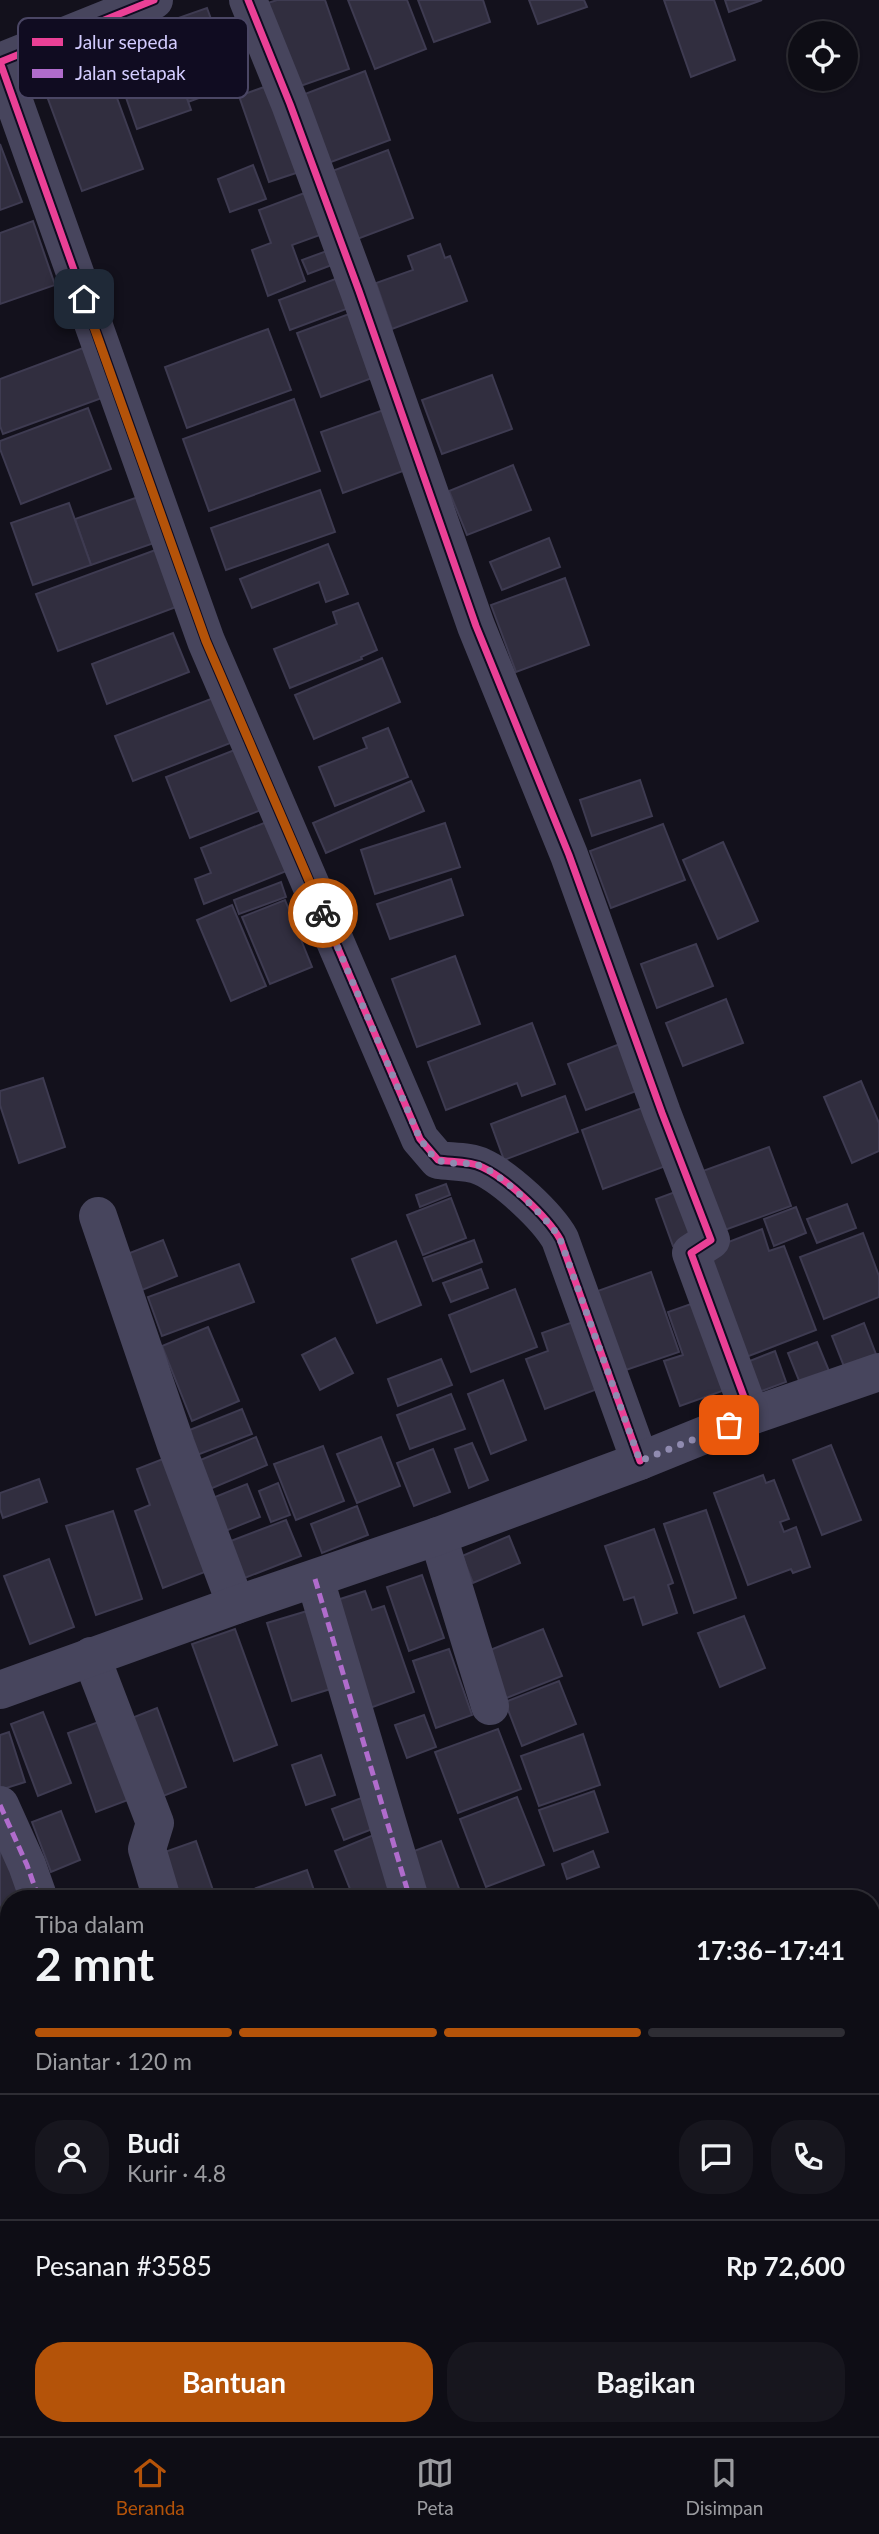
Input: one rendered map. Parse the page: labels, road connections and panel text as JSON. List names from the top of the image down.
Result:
{
  "legend": ["Jalur sepeda", "Jalan setapak"],
  "page": {
    "heading": ["2 mnt", "Tiba dalam", "17:36–17:41"],
    "panel": [
      "Budi",
      "Kurir · 4.8",
      "Pesanan #3585",
      "Rp 72,600"
    ],
    "bar": "Diantar · 120 m",
    "buttons": ["Bantuan", "Bagikan"],
    "tabs": ["Beranda", "Peta", "Disimpan"]
  }
}
